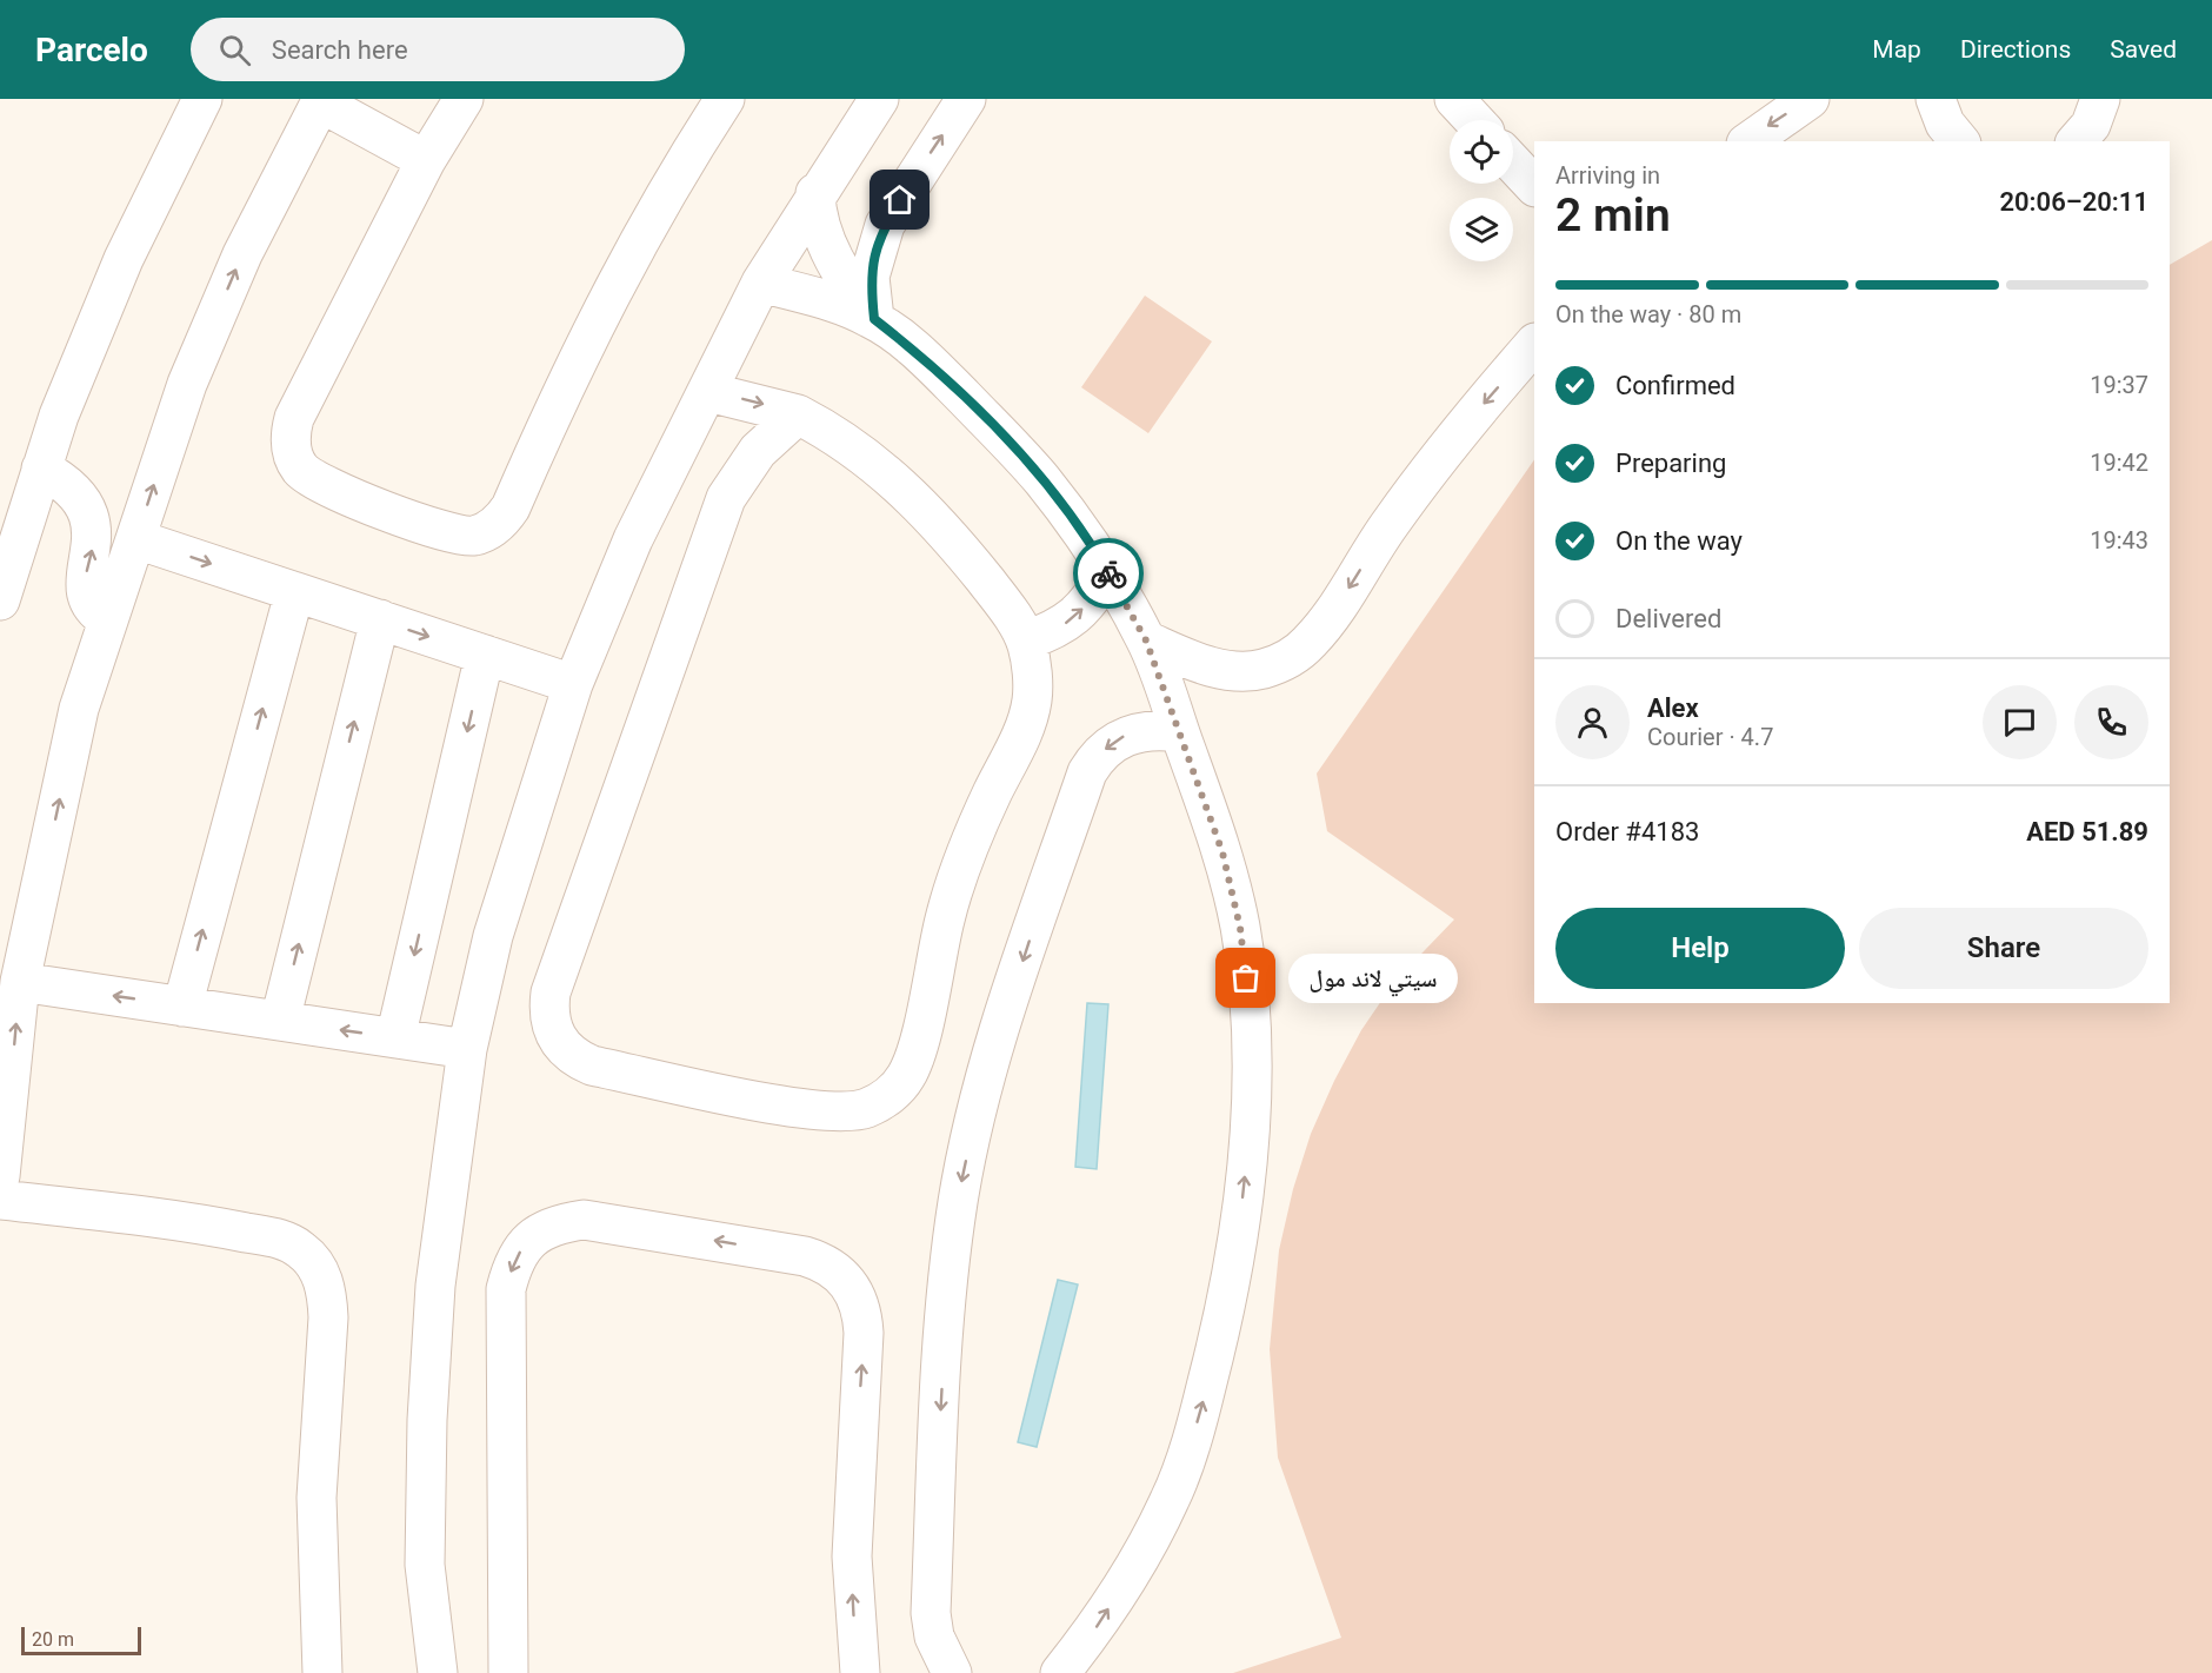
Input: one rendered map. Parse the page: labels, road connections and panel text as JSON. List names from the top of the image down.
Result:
{
  "places": ["سيتي لاند مول"],
  "scale_bar": "20 m",
  "page": {
    "header": "Parcelo",
    "search": "Search here",
    "nav": ["Map", "Directions", "Saved"],
    "heading": ["2 min", "Arriving in", "20:06–20:11"],
    "panel": [
      "Alex",
      "Courier · 4.7",
      "Order #4183",
      "AED 51.89"
    ],
    "bar": "On the way · 80 m",
    "list": [
      ["Confirmed", "19:37"],
      ["Preparing", "19:42"],
      ["On the way", "19:43"],
      "Delivered"
    ],
    "buttons": ["Help", "Share"],
    "bubble": "سيتي لاند مول",
    "scale": "20 m"
  }
}
